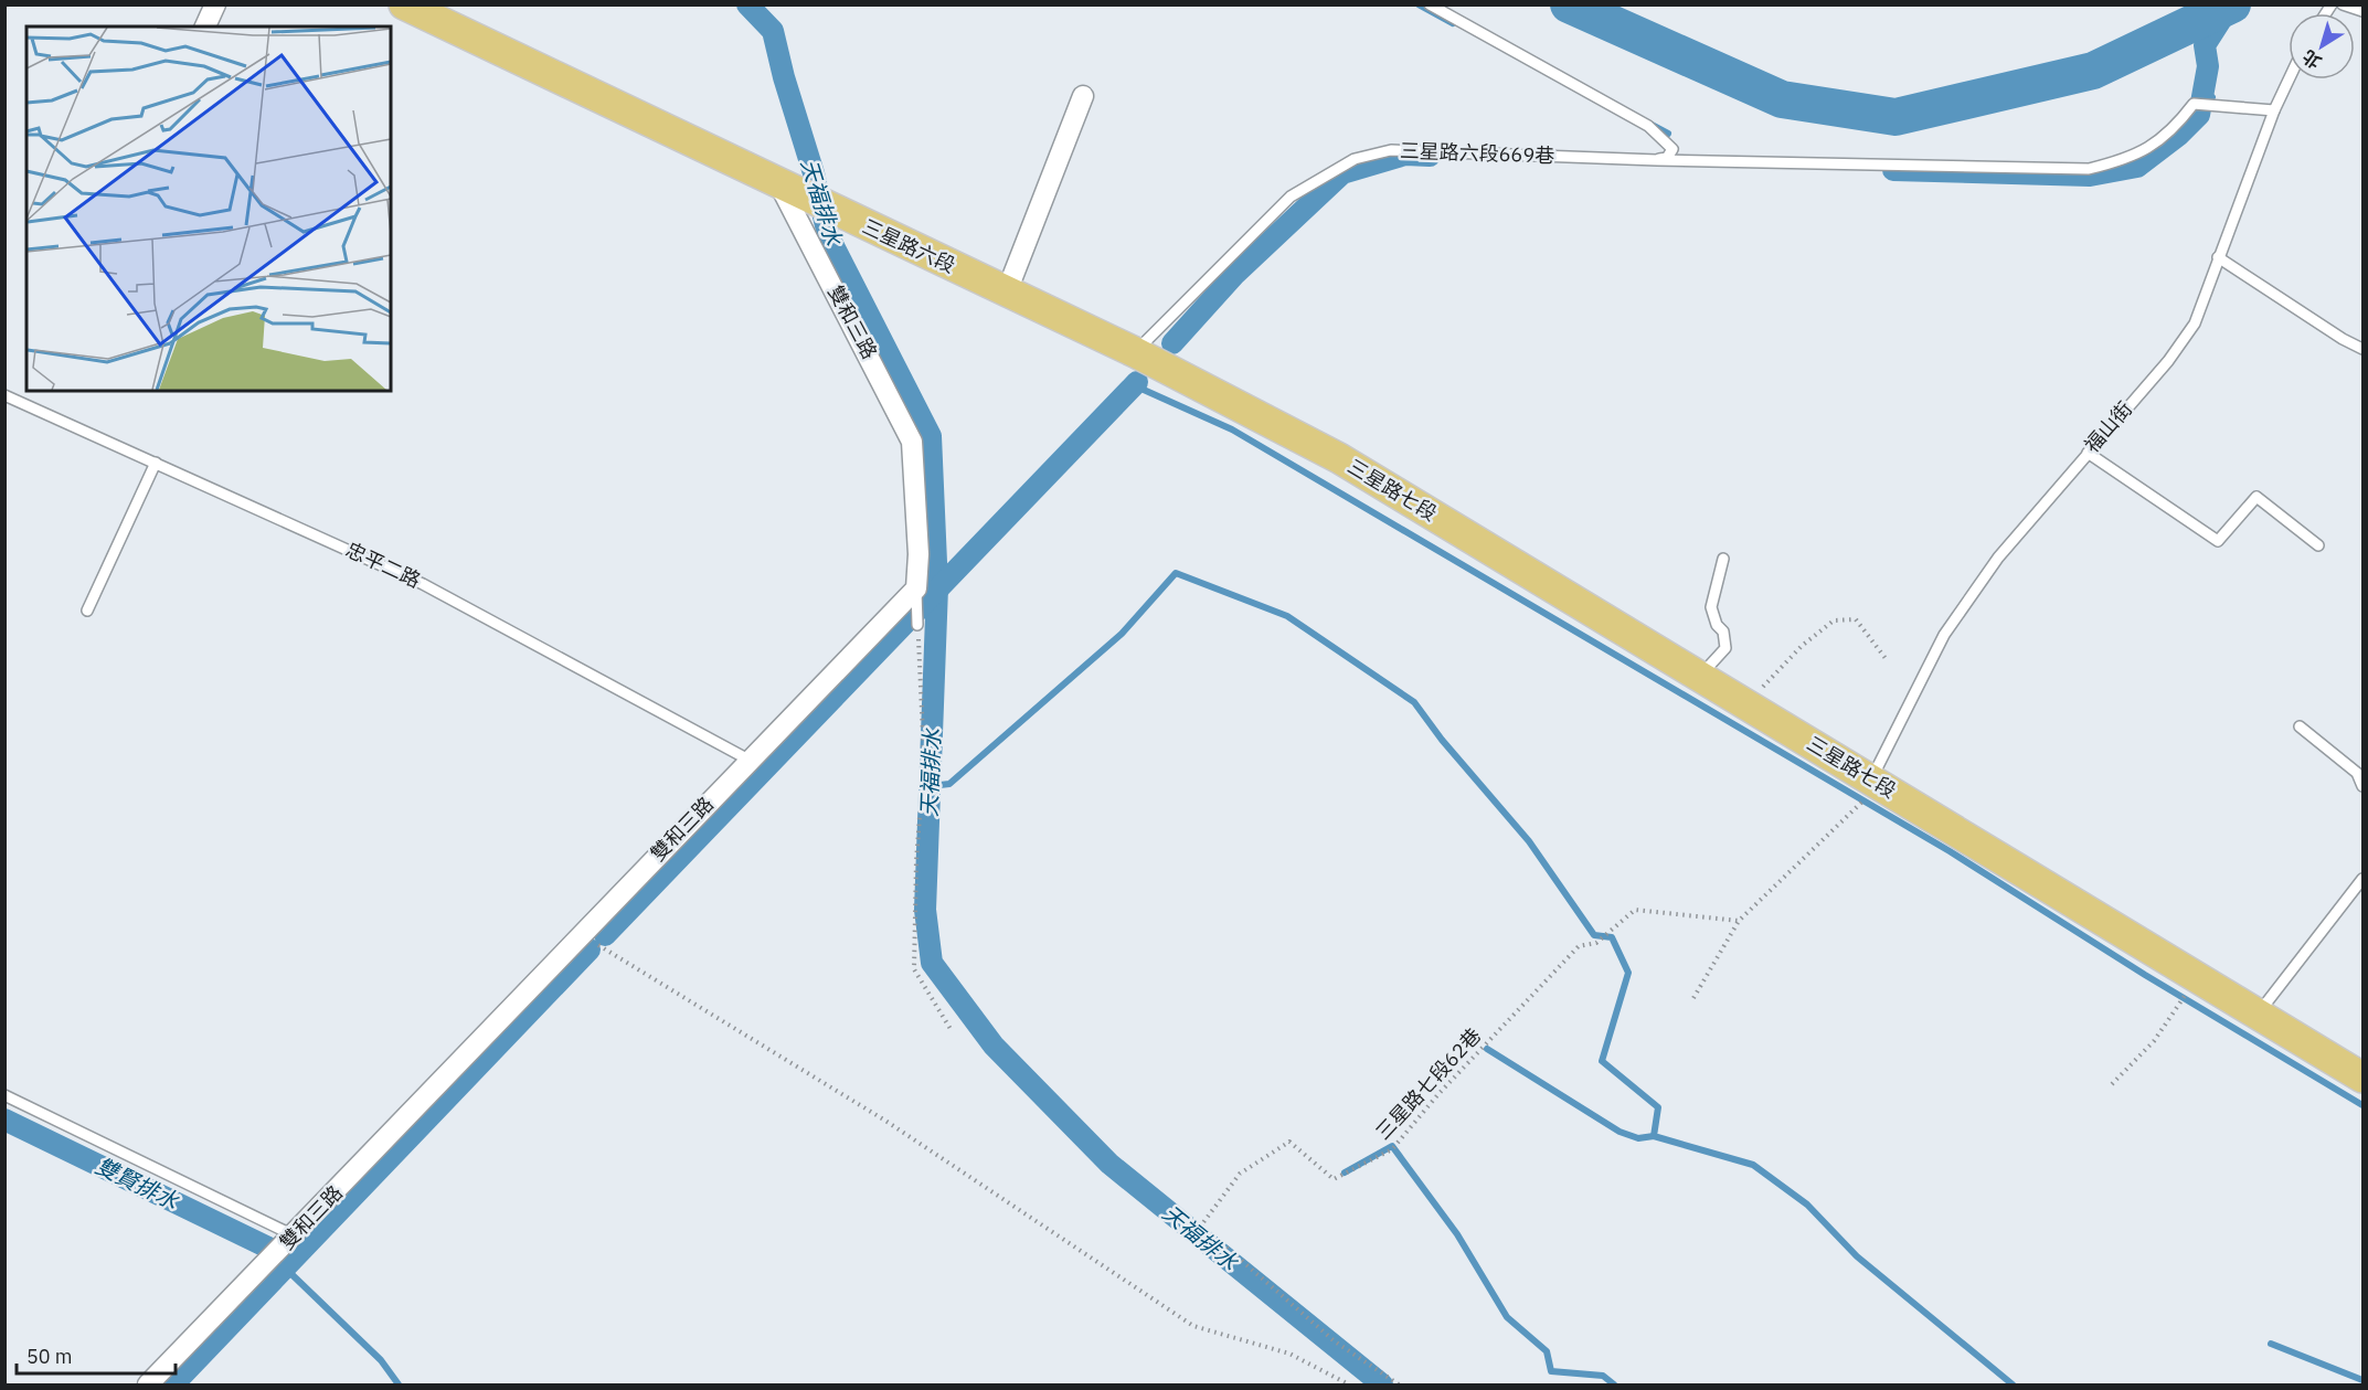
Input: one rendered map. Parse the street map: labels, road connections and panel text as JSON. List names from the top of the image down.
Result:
{
  "streets": {
    "main road": ["三星路六段", "三星路七段"],
    "street": ["雙和三路"],
    "lane": ["三星路六段669巷", "福山街", "忠平二路"],
    "path": ["三星路七段62巷"]
  },
  "crossings": [
    ["三星路六段669巷", "三星路六段"],
    ["三星路六段669巷", "福山街"],
    ["三星路六段", "雙和三路"],
    ["三星路六段", "三星路七段"],
    ["雙和三路", "忠平二路"],
    ["福山街", "三星路七段"]
  ],
  "water": ["天福排水", "雙賢排水"],
  "scale_bar": "50 m",
  "north": "bottom left"
}
